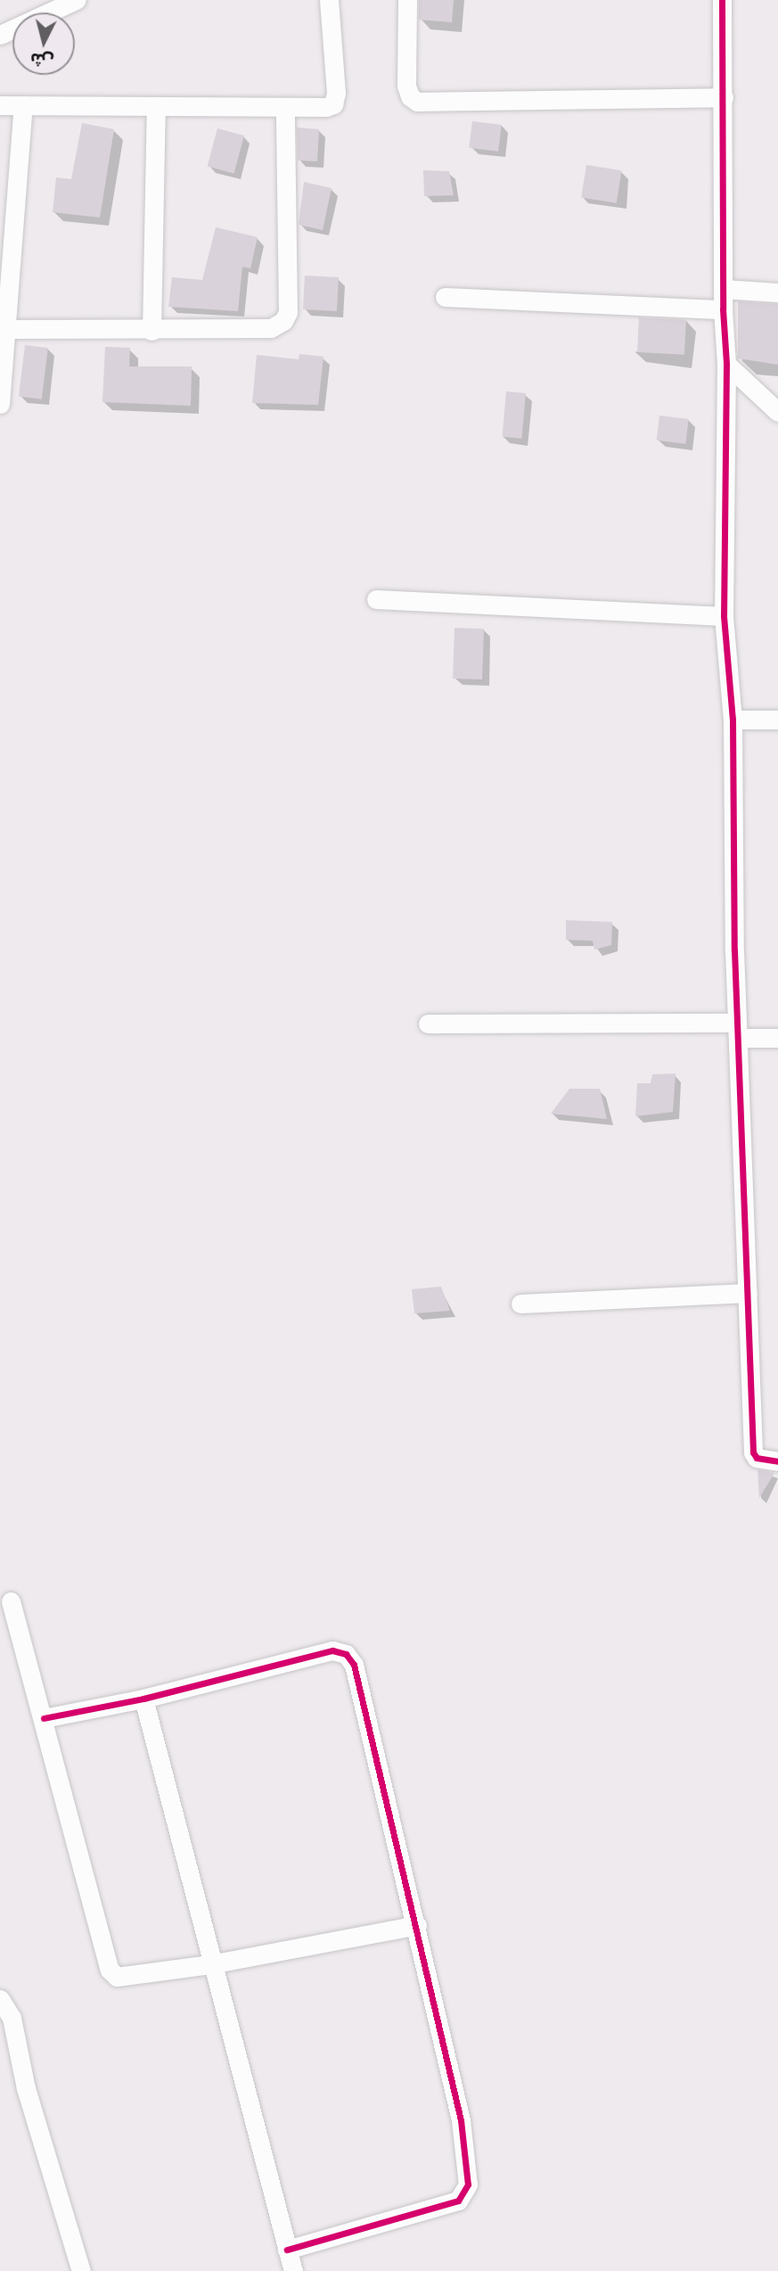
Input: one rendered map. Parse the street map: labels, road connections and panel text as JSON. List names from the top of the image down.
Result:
{
  "north": "bottom"
}
